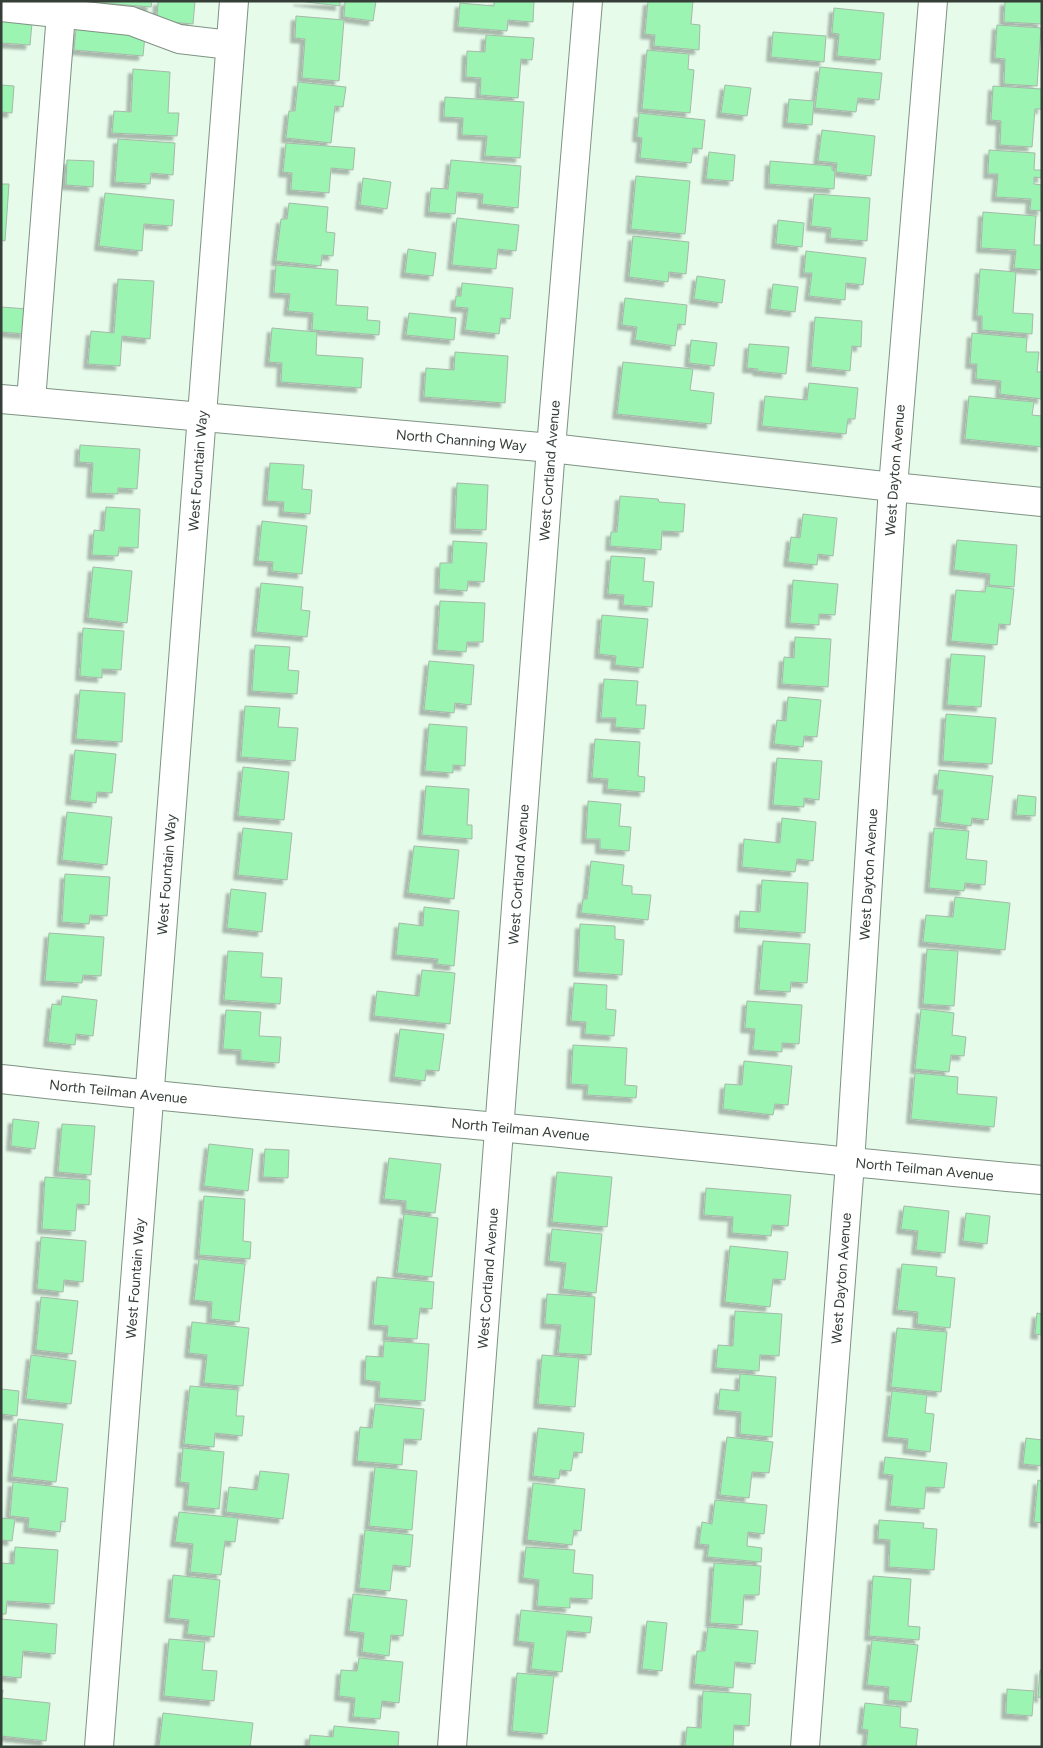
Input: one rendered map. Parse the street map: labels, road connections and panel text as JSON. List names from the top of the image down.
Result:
{
  "streets": {
    "street": [
      "North Channing Way",
      "West Fountain Way",
      "West Cortland Avenue",
      "West Dayton Avenue",
      "North Teilman Avenue"
    ]
  },
  "crossings": [
    ["North Channing Way", "West Fountain Way"],
    ["North Channing Way", "West Cortland Avenue"],
    ["North Channing Way", "West Dayton Avenue"],
    ["West Fountain Way", "North Teilman Avenue"],
    ["West Cortland Avenue", "North Teilman Avenue"],
    ["West Dayton Avenue", "North Teilman Avenue"]
  ]
}
